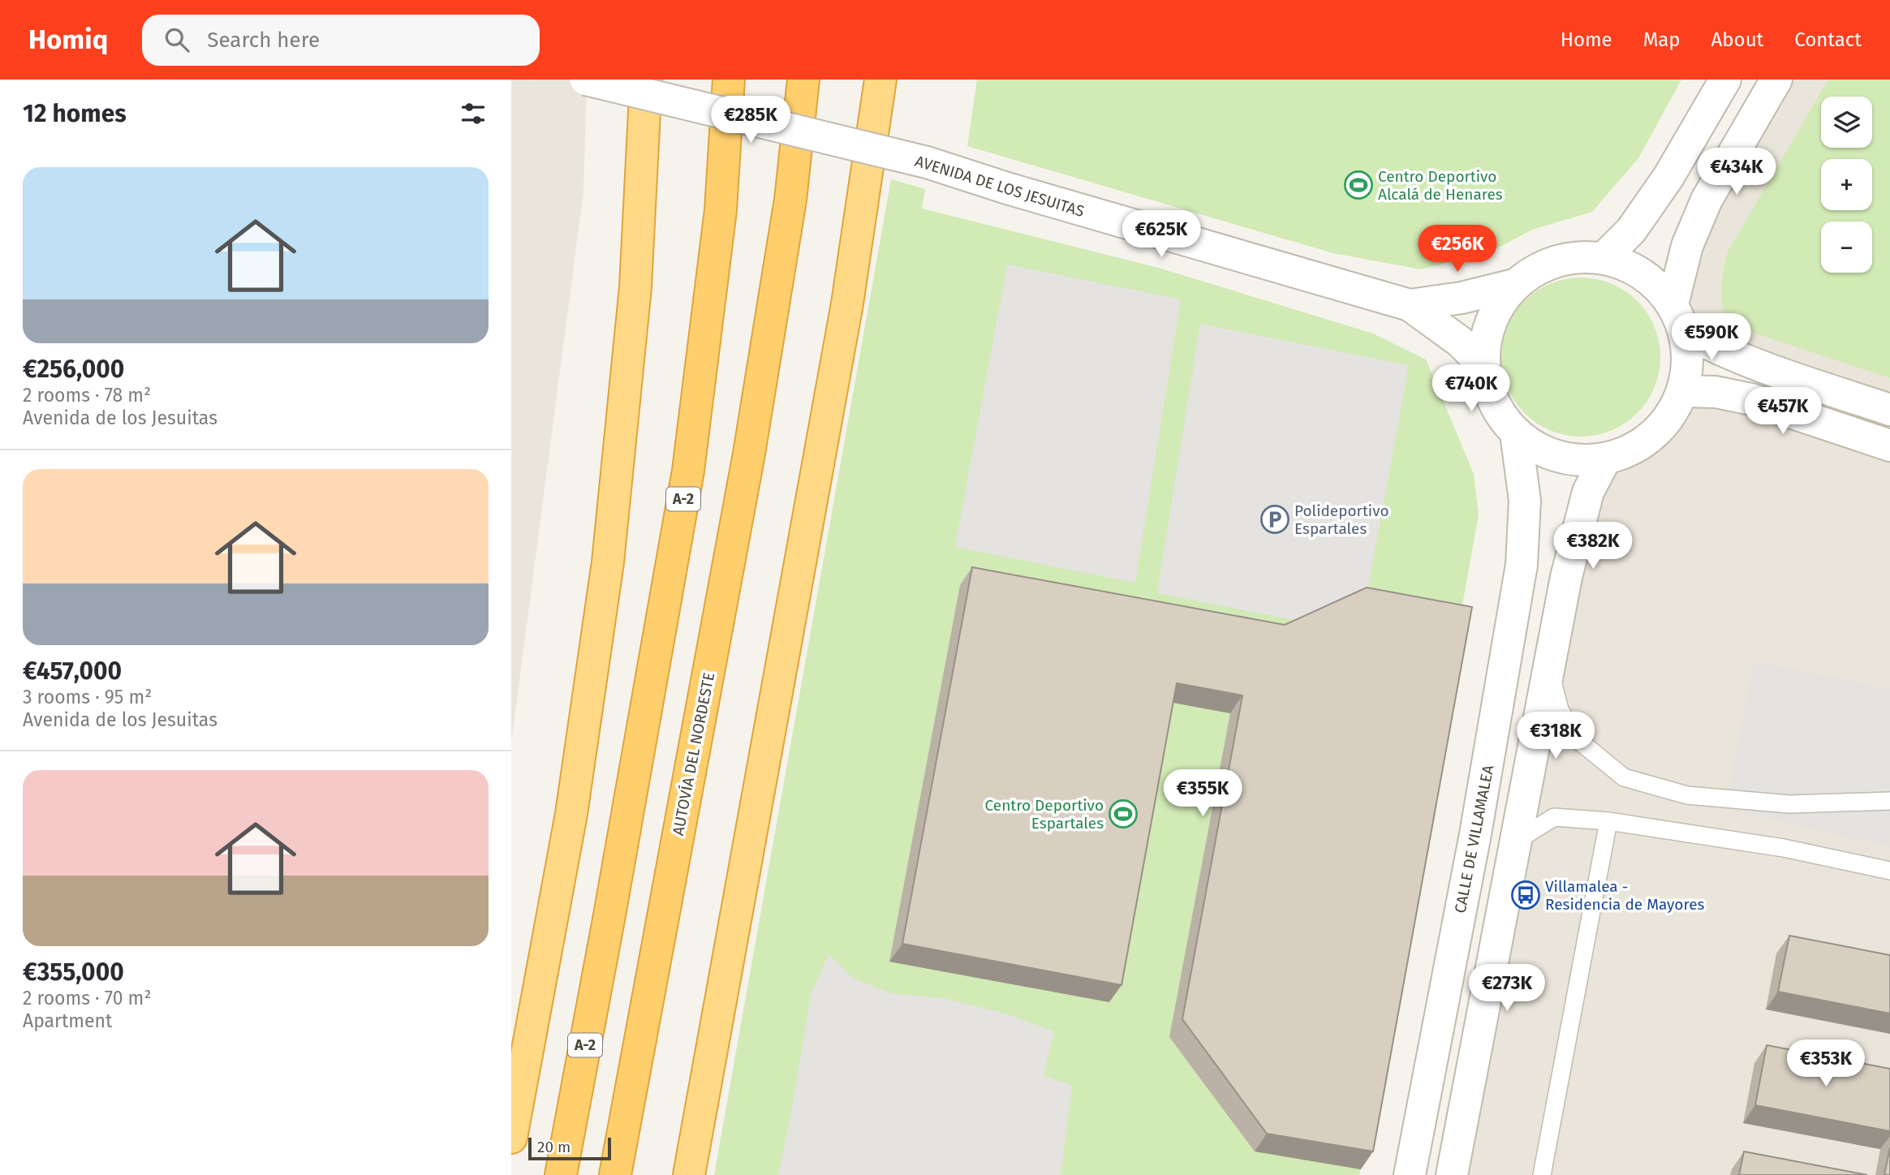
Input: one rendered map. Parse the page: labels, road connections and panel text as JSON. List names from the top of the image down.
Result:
{
  "streets": {
    "highway": ["A-2", "AUTOVÍA DEL NORDESTE"],
    "street": ["AVENIDA DE LOS JESUITAS", "CALLE DE VILLAMALEA"]
  },
  "places": {
    "sports": ["Centro Deportivo Alcalá de Henares", "Centro Deportivo Espartales"],
    "parking": ["Polideportivo Espartales"],
    "bus stop": ["Villamalea - Residencia de Mayores"]
  },
  "scale_bar": "20 m",
  "page": {
    "header": "Homiq",
    "search": "Search here",
    "nav": [
      "Home",
      "Map",
      "About",
      "Contact"
    ],
    "heading": "12 homes",
    "price": [
      "€285K",
      "€434K",
      "€625K",
      "€256K",
      "€590K",
      "€740K",
      "€457K",
      "€382K",
      "€318K",
      "€355K",
      "€273K",
      "€353K"
    ],
    "map_buttons": ["+", "−"],
    "list": [
      {
        "name": "€256,000",
        "note": "2 rooms · 78 m² · Avenida de los Jesuitas"
      },
      {
        "name": "€457,000",
        "note": "3 rooms · 95 m² · Avenida de los Jesuitas"
      },
      {
        "name": "€355,000",
        "note": "2 rooms · 70 m² · Apartment"
      }
    ],
    "scale": "20 m"
  }
}
